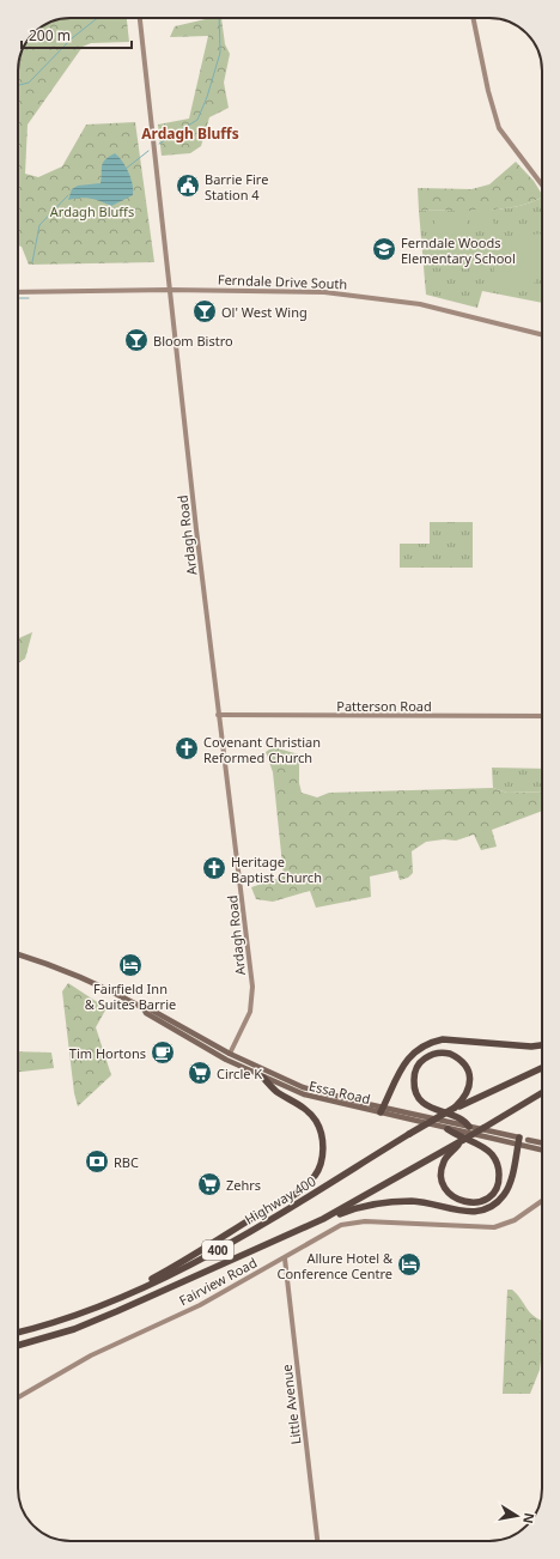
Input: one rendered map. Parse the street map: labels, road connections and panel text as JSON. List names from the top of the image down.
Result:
{
  "streets": {
    "highway": ["Highway 400", "400"],
    "main road": ["Essa Road"],
    "street": [
      "Ferndale Drive South",
      "Ardagh Road",
      "Patterson Road",
      "Fairview Road",
      "Little Avenue"
    ]
  },
  "crossings": [
    ["Ferndale Drive South", "Ardagh Road"],
    ["Ardagh Road", "Patterson Road"],
    ["Ardagh Road", "Essa Road"],
    ["Fairview Road", "Little Avenue"]
  ],
  "districts": ["Ardagh Bluffs"],
  "parks": ["Ardagh Bluffs"],
  "places": {
    "public building": ["Barrie Fire Station 4"],
    "school or university": ["Ferndale Woods Elementary School"],
    "bar": ["Ol' West Wing", "Bloom Bistro"],
    "church": ["Covenant Christian Reformed Church", "Heritage Baptist Church"],
    "hotel": ["Fairfield Inn & Suites Barrie", "Allure Hotel & Conference Centre"],
    "cafe": ["Tim Hortons"],
    "supermarket": ["Circle K", "Zehrs"],
    "bank": ["RBC"]
  },
  "scale_bar": "200 m",
  "north": "right"
}
